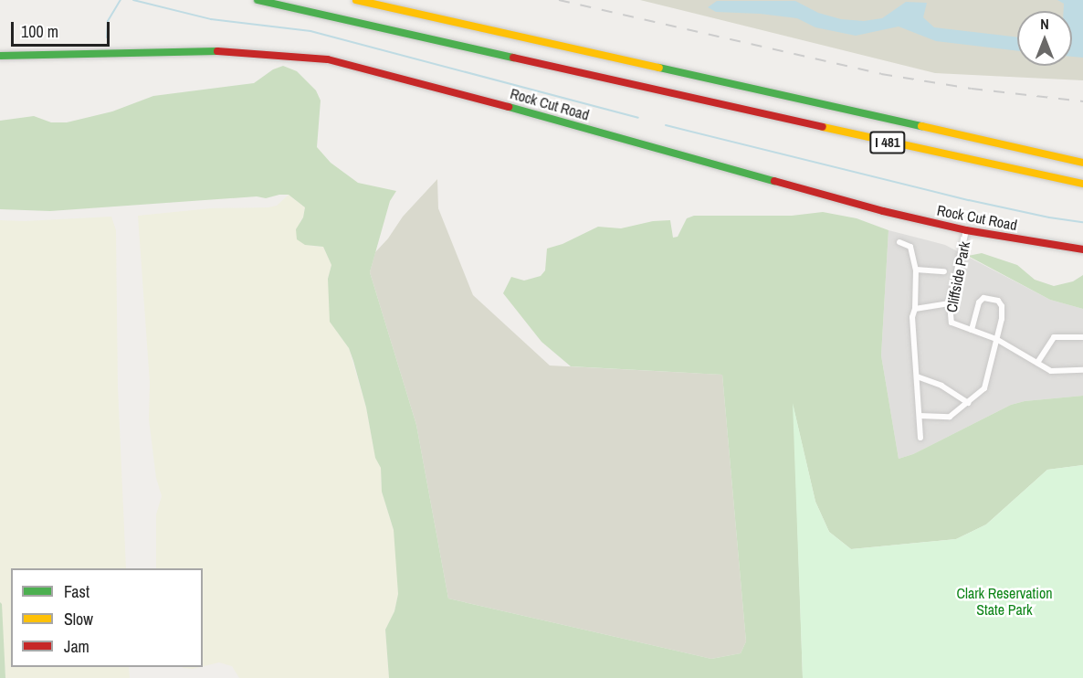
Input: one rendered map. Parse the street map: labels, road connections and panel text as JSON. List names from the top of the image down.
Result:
{
  "streets": {
    "main road": ["Rock Cut Road", "I 481"],
    "street": ["Cliffside Park"]
  },
  "crossings": [
    ["Rock Cut Road", "Cliffside Park"]
  ],
  "parks": ["Clark Reservation State Park"],
  "legend": ["Fast", "Slow", "Jam"],
  "scale_bar": "100 m",
  "north": "top"
}
